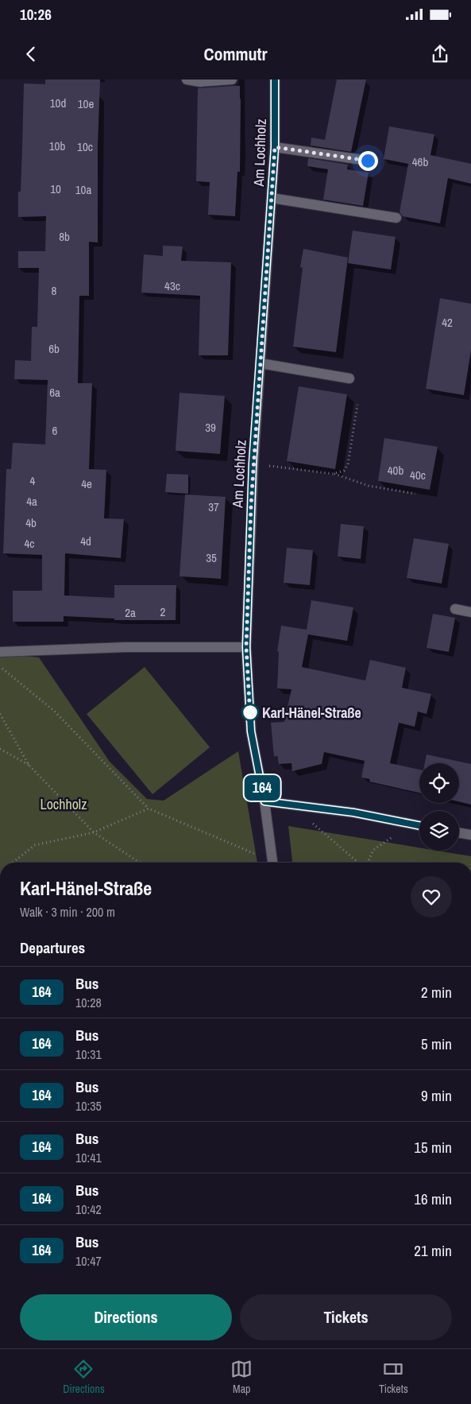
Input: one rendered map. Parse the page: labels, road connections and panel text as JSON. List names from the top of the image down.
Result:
{
  "streets": {
    "street": ["Am Lochholz"]
  },
  "parks": ["Lochholz"],
  "places": ["Karl-Hänel-Straße"],
  "lines": ["bus line 164"],
  "house_numbers": [
    "10d",
    "10e",
    "10b",
    "10c",
    "46b",
    "10",
    "10a",
    "8b",
    "43c",
    "8",
    "42",
    "6b",
    "6a",
    "39",
    "6",
    "40b",
    "40c",
    "4",
    "4e",
    "4a",
    "37",
    "4b",
    "4d",
    "4c",
    "35",
    "2",
    "2a"
  ],
  "page": {
    "status": "10:26",
    "header": "Commutr",
    "on_map": "164",
    "heading": [
      ["Karl-Hänel-Straße", "Walk · 3 min · 200 m"],
      "Departures"
    ],
    "list": [
      {
        "mark": "164",
        "name": "Bus",
        "note": "10:28",
        "value": "2 min"
      },
      {
        "mark": "164",
        "name": "Bus",
        "note": "10:31",
        "value": "5 min"
      },
      {
        "mark": "164",
        "name": "Bus",
        "note": "10:35",
        "value": "9 min"
      },
      {
        "mark": "164",
        "name": "Bus",
        "note": "10:41",
        "value": "15 min"
      },
      {
        "mark": "164",
        "name": "Bus",
        "note": "10:42",
        "value": "16 min"
      },
      {
        "mark": "164",
        "name": "Bus",
        "note": "10:47",
        "value": "21 min"
      }
    ],
    "buttons": ["Directions", "Tickets"],
    "tabs": ["Directions", "Map", "Tickets"]
  }
}
